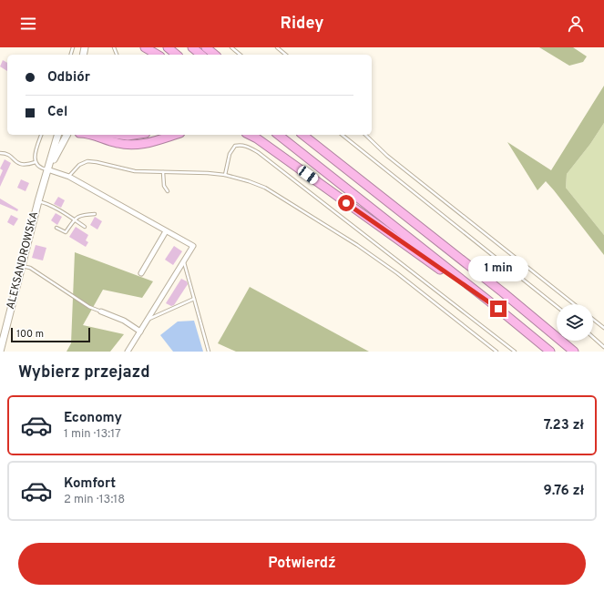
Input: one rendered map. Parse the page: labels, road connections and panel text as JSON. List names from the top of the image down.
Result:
{
  "streets": {
    "main road": ["ALEKSANDROWSKA"]
  },
  "scale_bar": "100 m",
  "page": {
    "header": "Ridey",
    "banner": ["Odbiór", "Cel"],
    "bubble": "1 min",
    "scale": "100 m",
    "heading": "Wybierz przejazd",
    "list": [
      {
        "name": "Economy",
        "note": "1 min · 13:17",
        "value": "7.23 zł"
      },
      {
        "name": "Komfort",
        "note": "2 min · 13:18",
        "value": "9.76 zł"
      }
    ],
    "buttons": "Potwierdź"
  }
}
